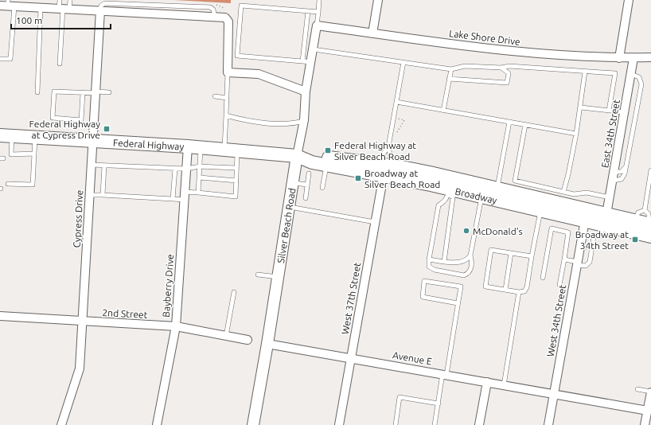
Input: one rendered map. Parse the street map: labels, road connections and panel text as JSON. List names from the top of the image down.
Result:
{
  "streets": {
    "main road": ["Federal Highway", "Broadway"],
    "street": [
      "Lake Shore Drive",
      "East 34th Street",
      "Cypress Drive",
      "Silver Beach Road",
      "Bayberry Drive",
      "West 37th Street",
      "2nd Street",
      "West 34th Street",
      "Avenue E"
    ]
  },
  "crossings": [
    ["Lake Shore Drive", "East 34th Street"],
    ["Lake Shore Drive", "Silver Beach Road"],
    ["East 34th Street", "Broadway"],
    ["Federal Highway", "Broadway"],
    ["Federal Highway", "Cypress Drive"],
    ["Federal Highway", "Silver Beach Road"],
    ["Federal Highway", "Bayberry Drive"],
    ["Broadway", "Silver Beach Road"],
    ["Broadway", "West 37th Street"],
    ["Broadway", "West 34th Street"],
    ["Cypress Drive", "2nd Street"],
    ["Silver Beach Road", "Avenue E"],
    ["Bayberry Drive", "2nd Street"],
    ["West 37th Street", "Avenue E"],
    ["West 34th Street", "Avenue E"]
  ],
  "places": {
    "transit": [
      "Federal Highway at Cypress Drive",
      "Federal Highway at Silver Beach Road",
      "Broadway at Silver Beach Road",
      "Broadway at 34th Street"
    ],
    "other": ["McDonald's"]
  },
  "scale_bar": "100 m"
}
